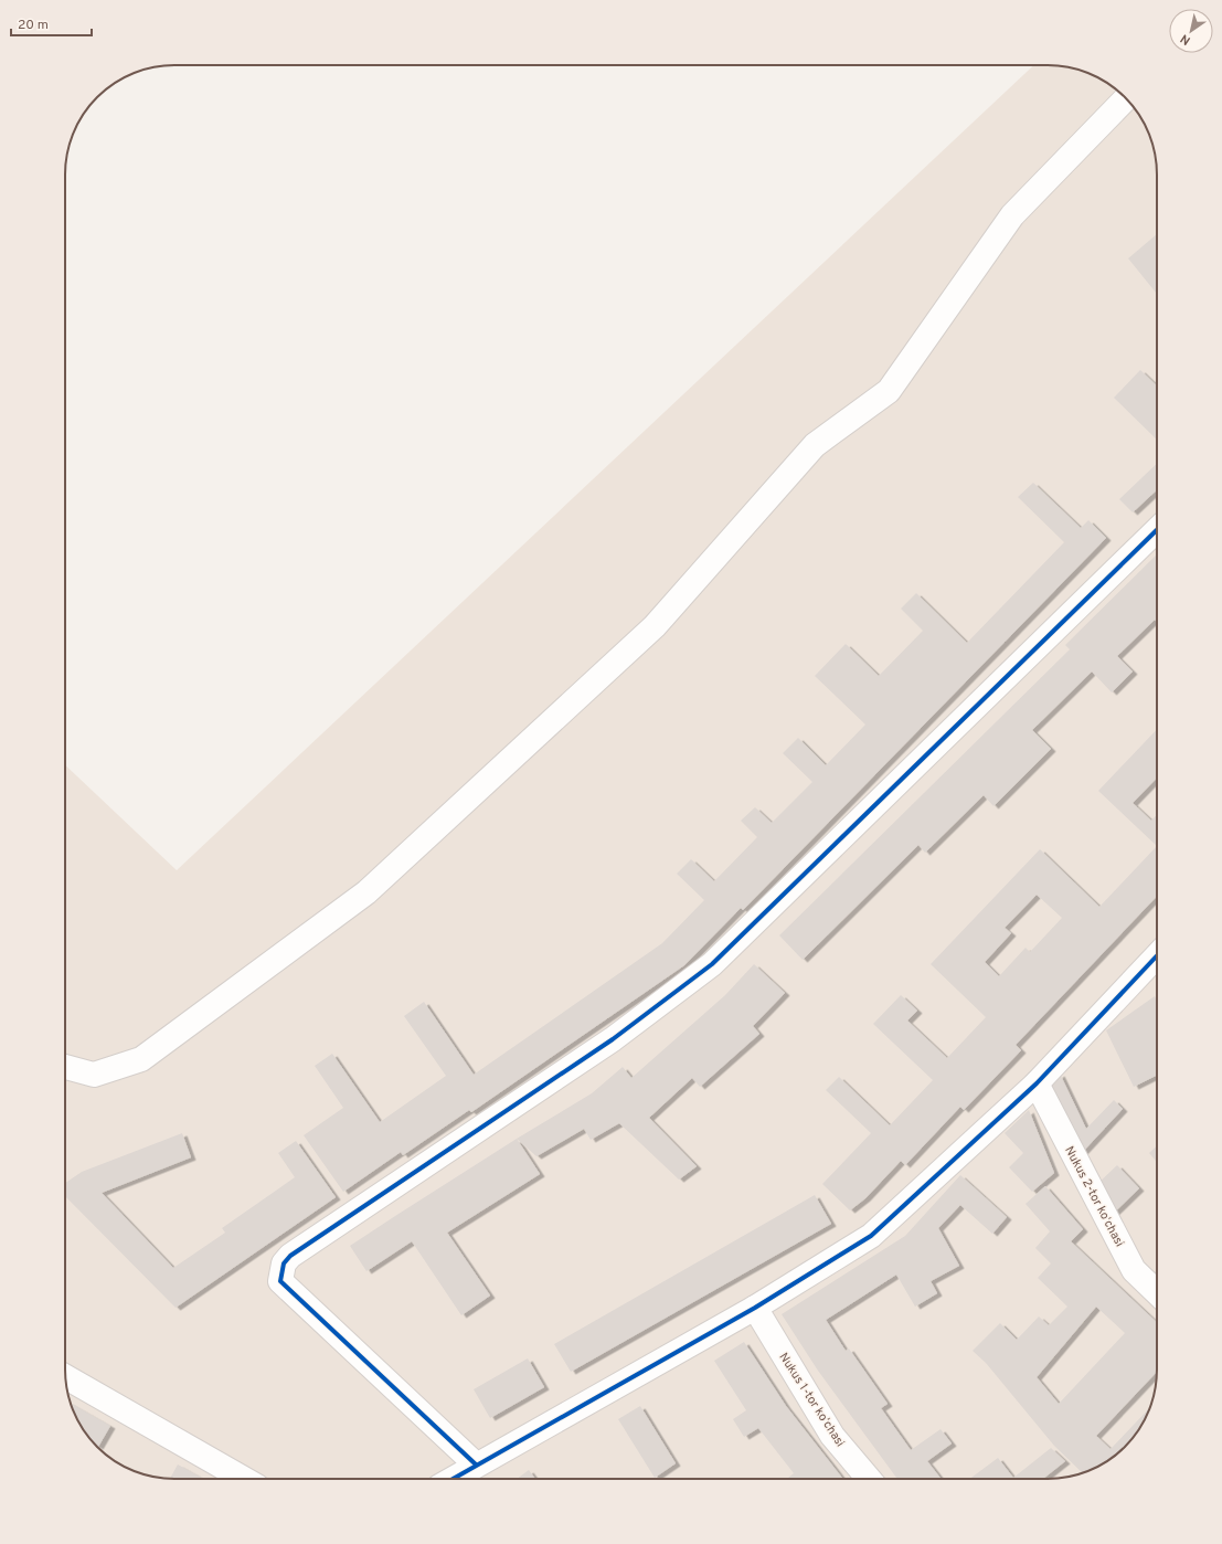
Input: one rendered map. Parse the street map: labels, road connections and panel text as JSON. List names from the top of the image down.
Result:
{
  "streets": {
    "street": ["Nukus 2-tor koʻchasi", "Nukus 1-tor koʻchasi"]
  },
  "scale_bar": "20 m",
  "north": "bottom left"
}
